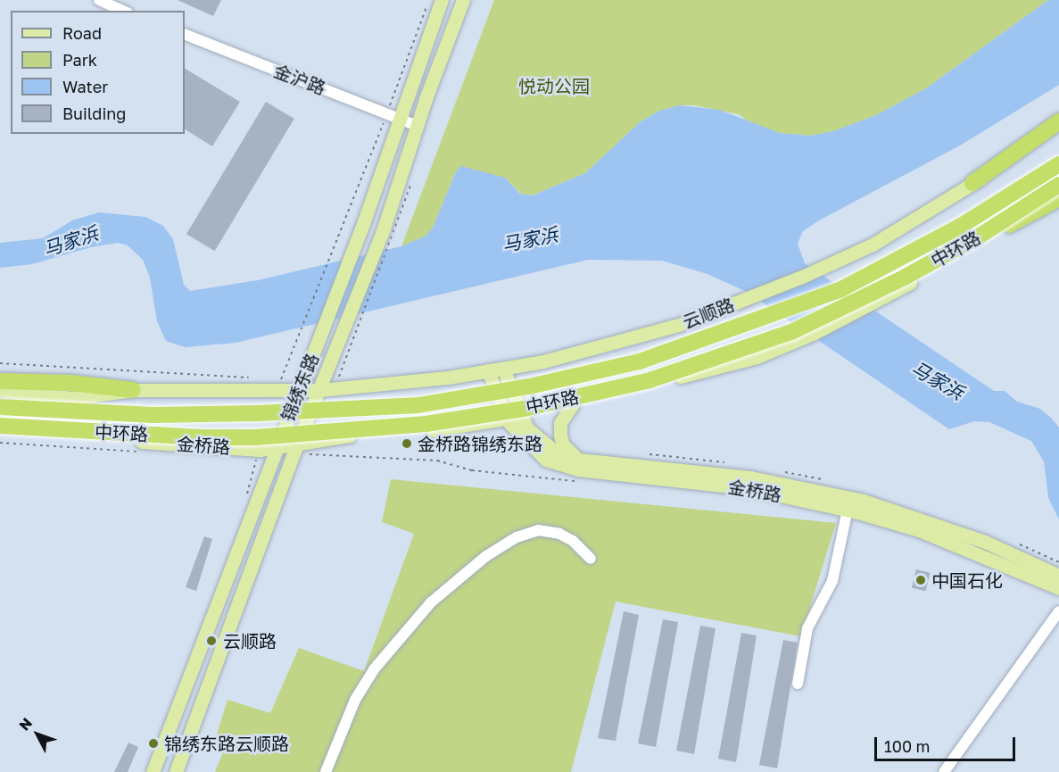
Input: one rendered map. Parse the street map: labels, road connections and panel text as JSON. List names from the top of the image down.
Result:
{
  "streets": {
    "highway": ["中环路"],
    "main road": ["云顺路", "锦绣东路", "金桥路"],
    "street": ["金沪路"]
  },
  "crossings": [
    ["金沪路", "锦绣东路"],
    ["云顺路", "锦绣东路"],
    ["云顺路", "金桥路"],
    ["锦绣东路", "金桥路"]
  ],
  "water": ["马家浜"],
  "parks": ["悦动公园"],
  "places": [
    "金桥路锦绣东路",
    "中国石化",
    "云顺路",
    "锦绣东路云顺路"
  ],
  "legend": [
    "Road",
    "Park",
    "Water",
    "Building"
  ],
  "scale_bar": "100 m",
  "north": "top left"
}
